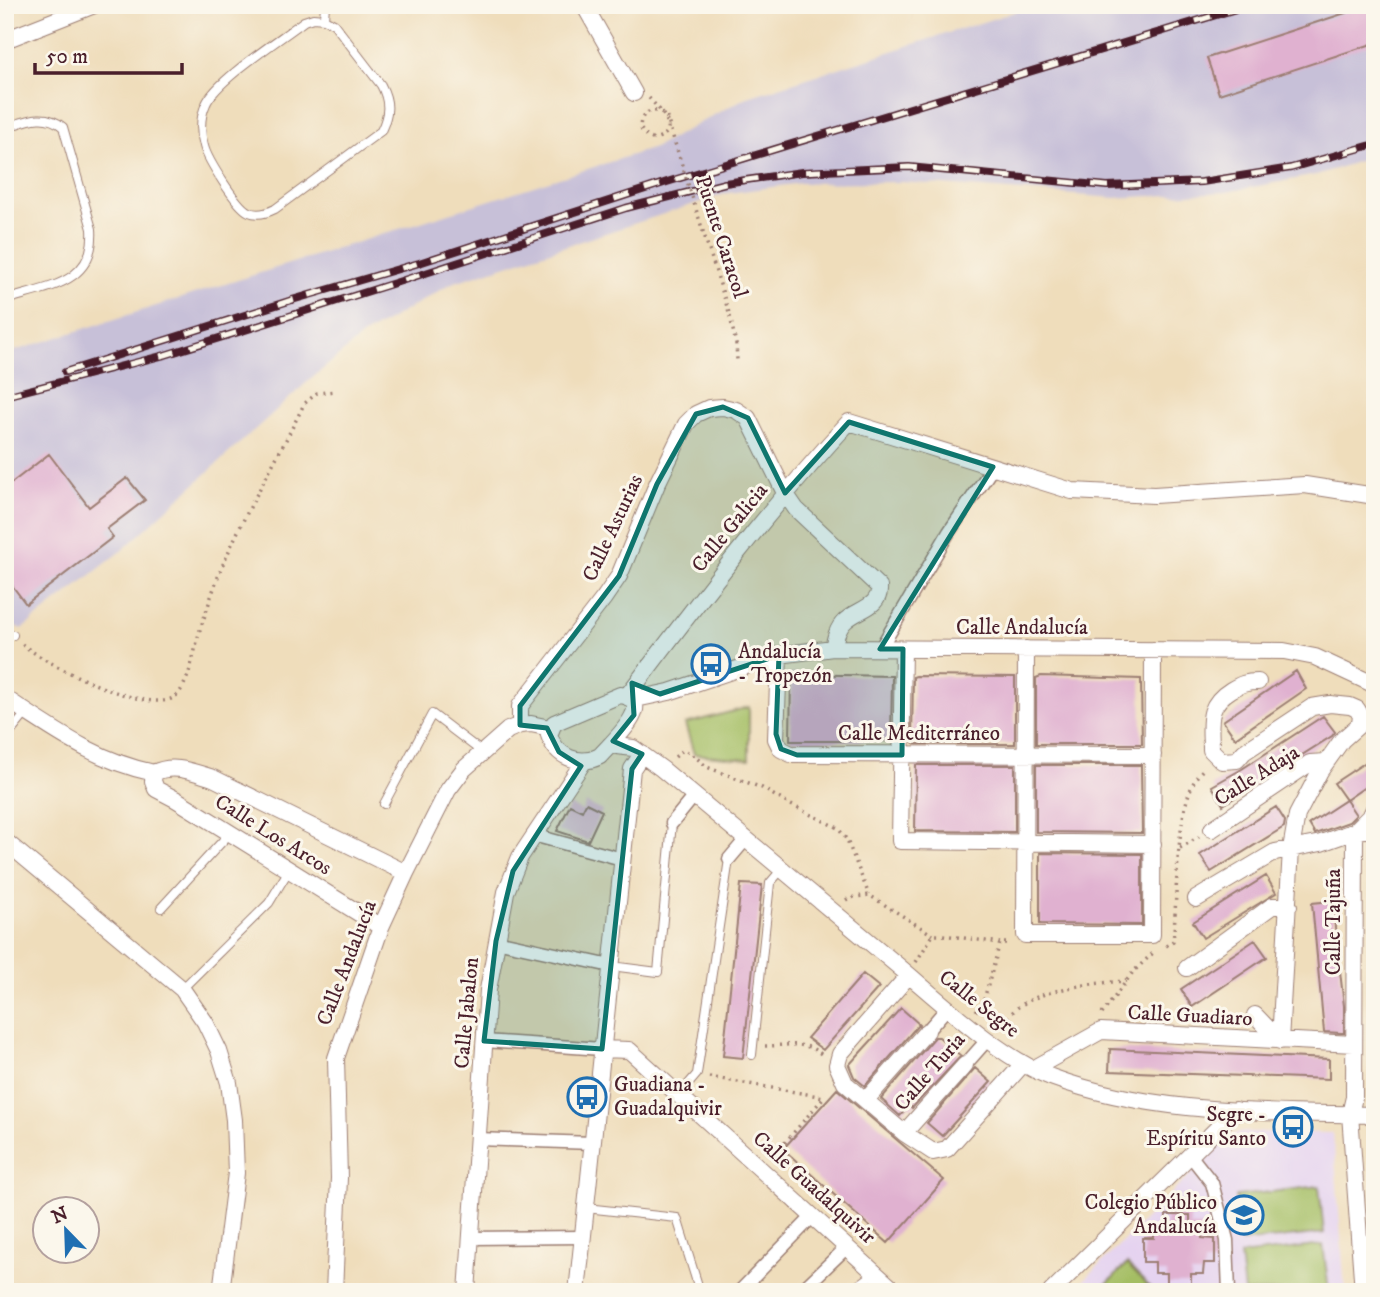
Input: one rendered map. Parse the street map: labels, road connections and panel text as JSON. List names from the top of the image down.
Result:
{
  "streets": {
    "street": [
      "Calle Asturias",
      "Calle Galicia",
      "Calle Andalucía",
      "Calle Mediterráneo",
      "Calle Adaja",
      "Calle Los Arcos",
      "Calle Tajuña",
      "Calle Segre",
      "Calle Jabalon",
      "Calle Guadiaro",
      "Calle Turia",
      "Calle Guadalquivir"
    ],
    "path": ["Puente Caracol"]
  },
  "crossings": [
    ["Calle Asturias", "Calle Galicia"],
    ["Calle Asturias", "Calle Andalucía"],
    ["Calle Galicia", "Calle Andalucía"],
    ["Calle Andalucía", "Calle Mediterráneo"],
    ["Calle Andalucía", "Calle Los Arcos"],
    ["Calle Tajuña", "Calle Segre"],
    ["Calle Tajuña", "Calle Guadiaro"],
    ["Calle Segre", "Calle Guadiaro"],
    ["Calle Segre", "Calle Turia"],
    ["Calle Guadiaro", "Calle Turia"]
  ],
  "places": {
    "bus stop": ["Andalucía - Tropezón", "Guadiana - Guadalquivir", "Segre - Espíritu Santo"],
    "school or university": ["Colegio Público Andalucía"]
  },
  "scale_bar": "50 m",
  "north": "top left"
}
